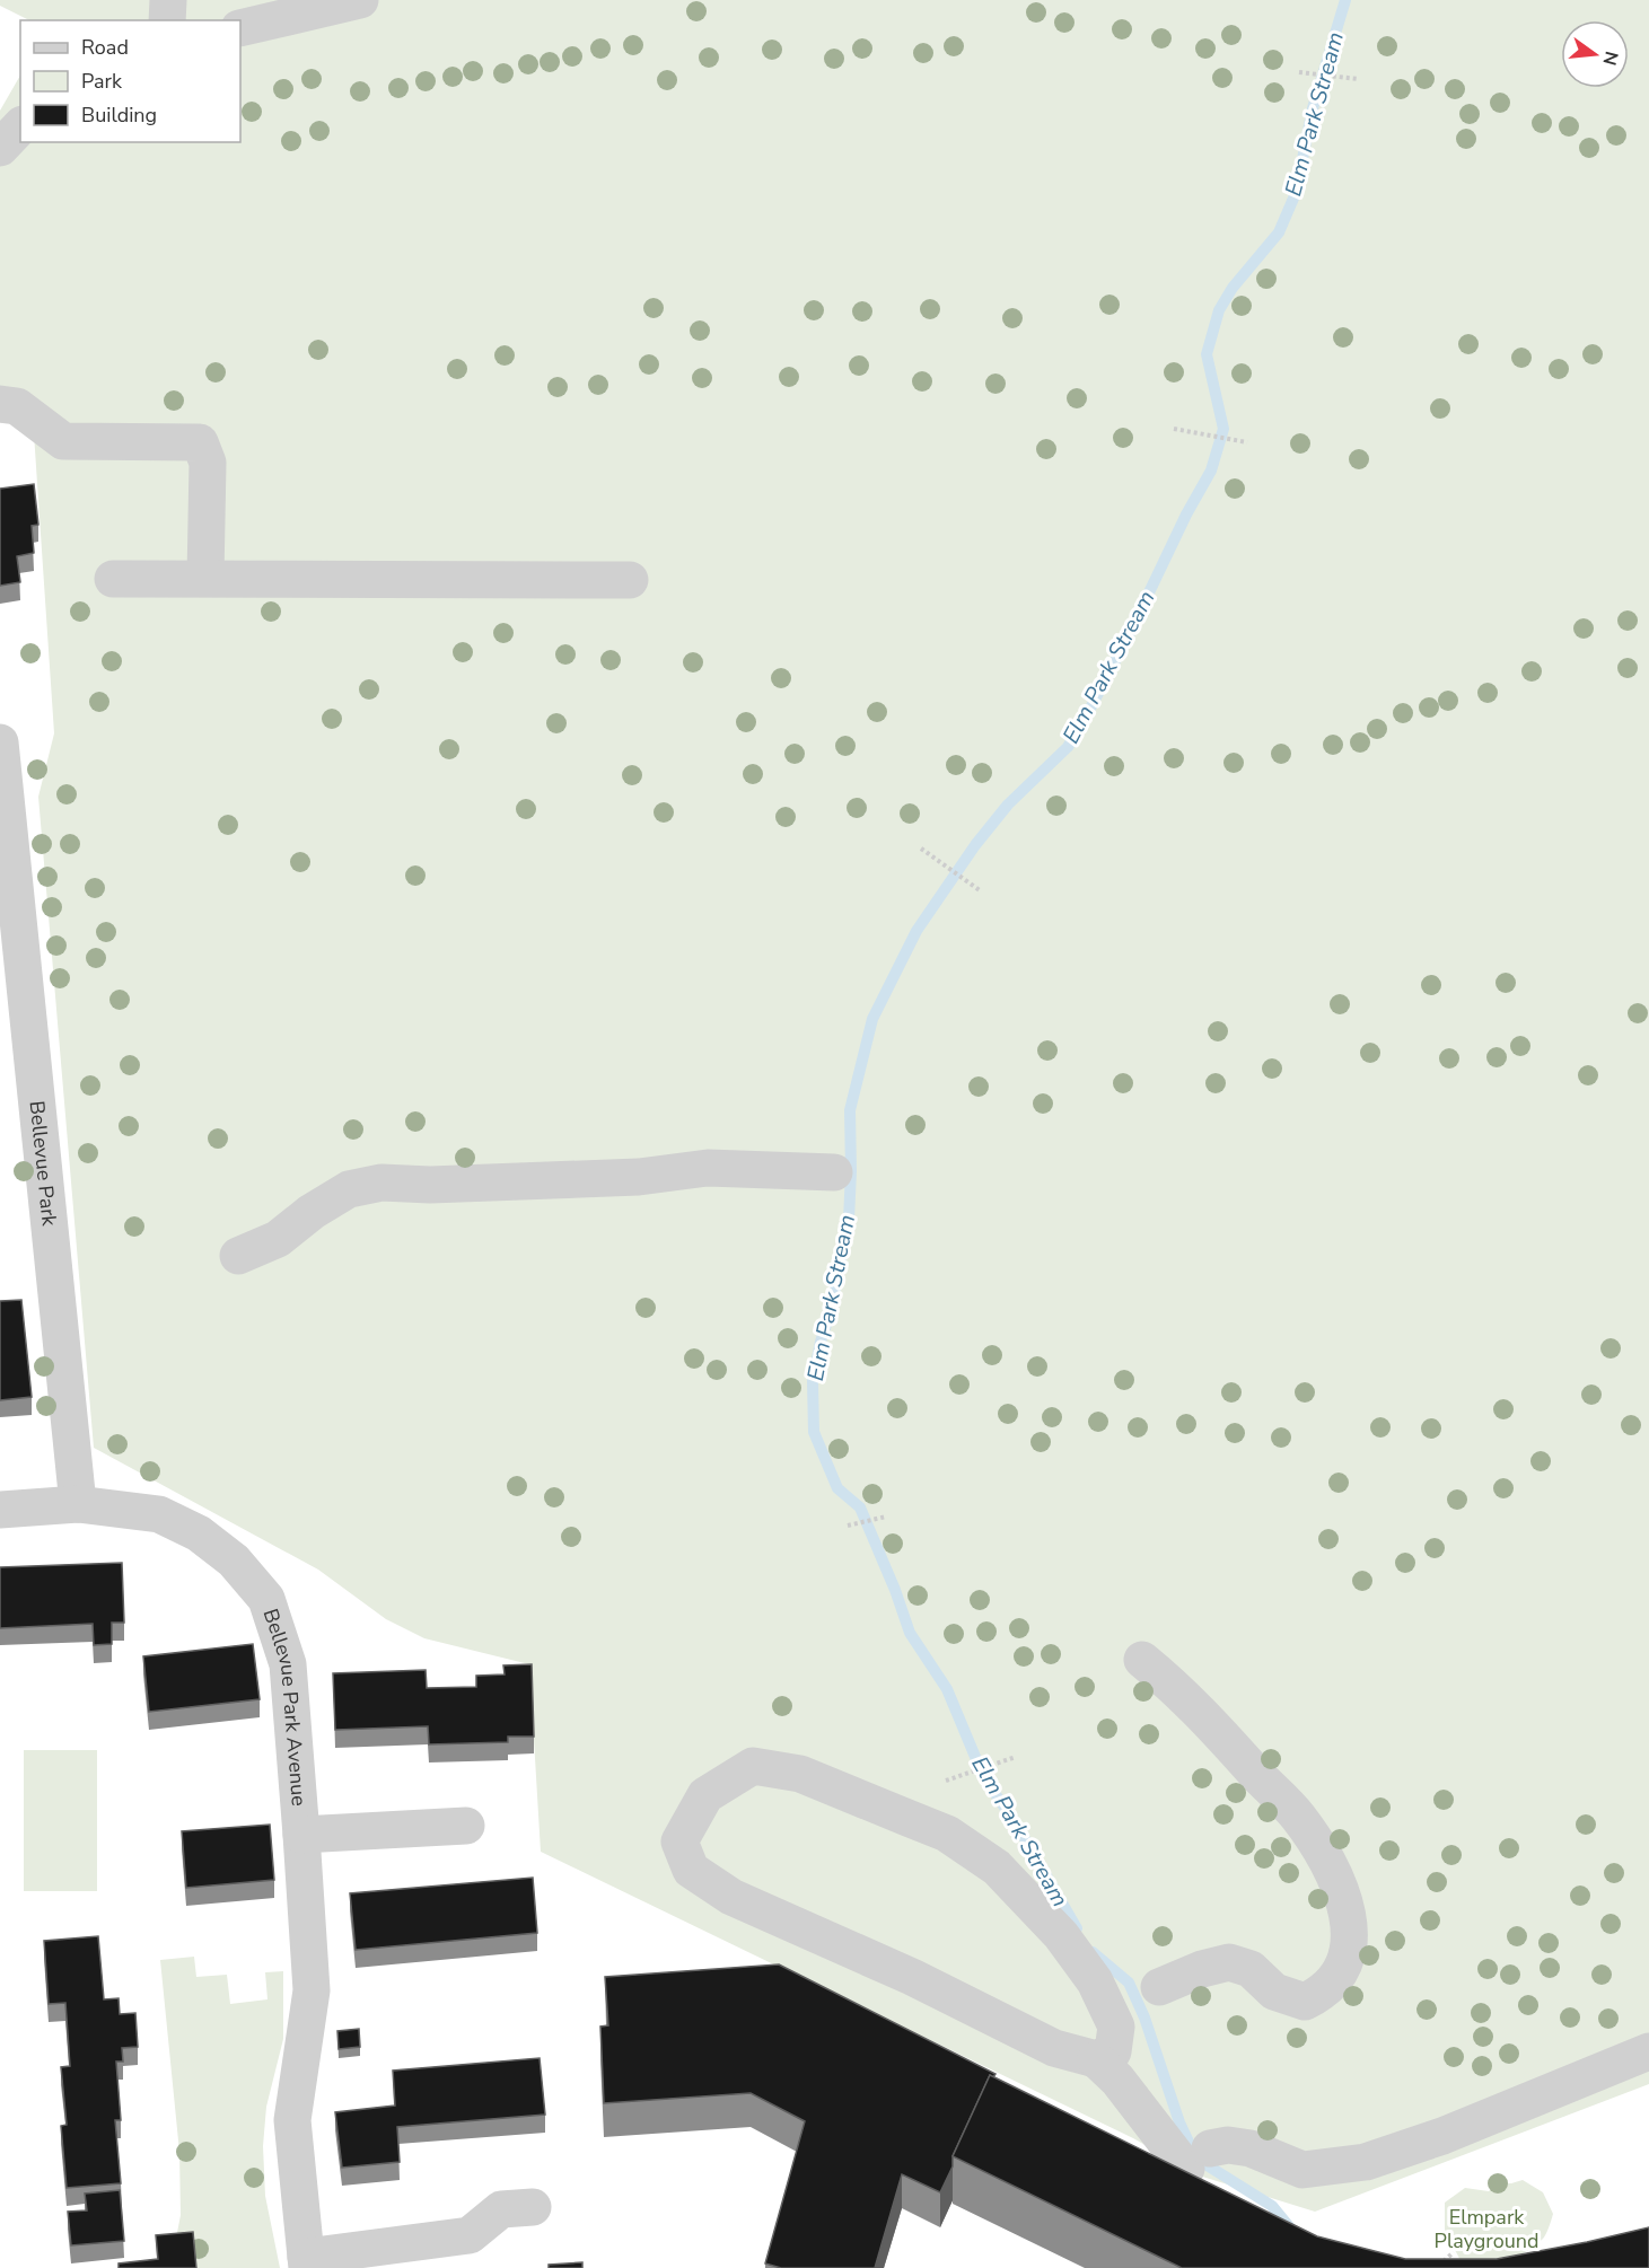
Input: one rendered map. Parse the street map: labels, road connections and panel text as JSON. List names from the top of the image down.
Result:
{
  "streets": {
    "street": ["Bellevue Park", "Bellevue Park Avenue"]
  },
  "crossings": [
    ["Bellevue Park", "Bellevue Park Avenue"]
  ],
  "water": ["Elm Park Stream"],
  "parks": ["Elmpark Playground"],
  "legend": ["Road", "Park", "Building"],
  "north": "right"
}
